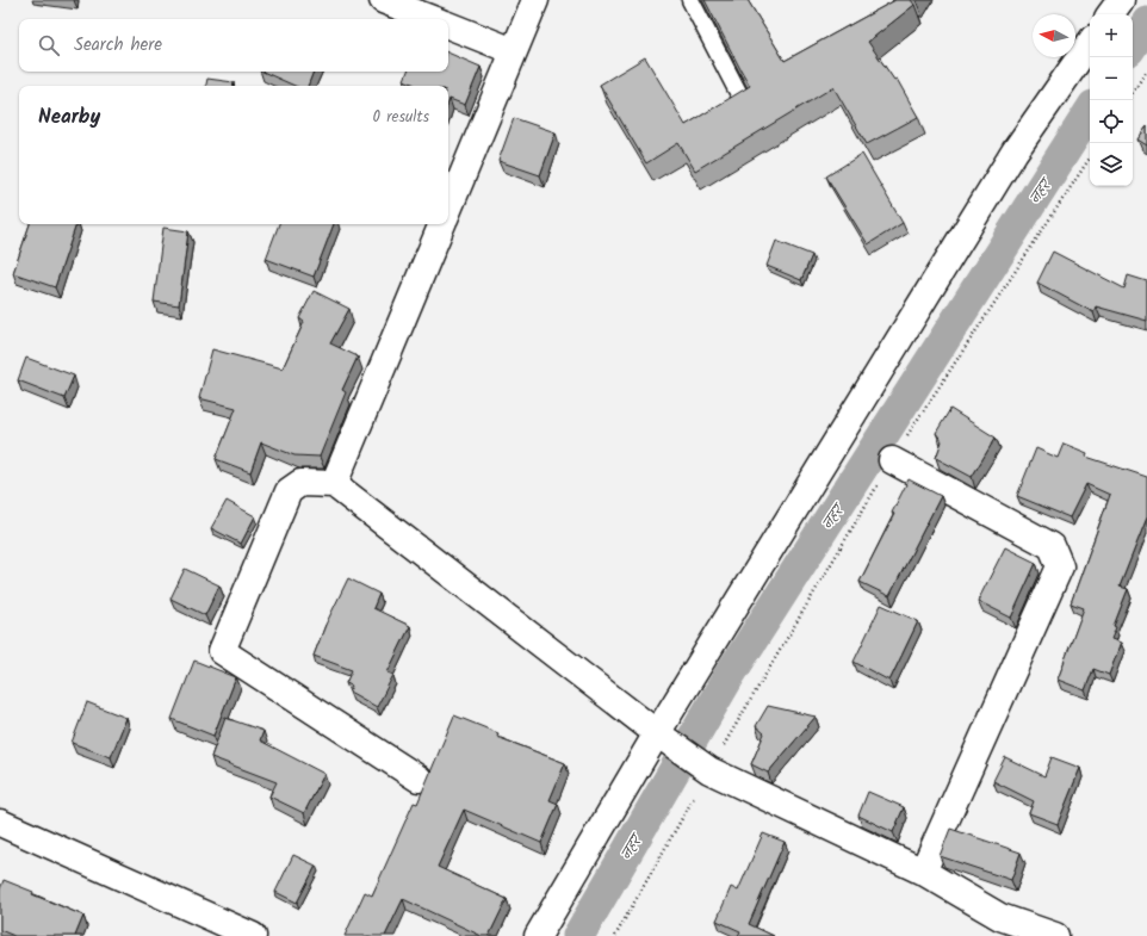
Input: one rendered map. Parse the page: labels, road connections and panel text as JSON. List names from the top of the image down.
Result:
{
  "water": ["नहर"],
  "north": "left",
  "page": {
    "map_buttons": ["+", "−"],
    "search": "Search here",
    "heading": ["Nearby", "0 results"]
  }
}
